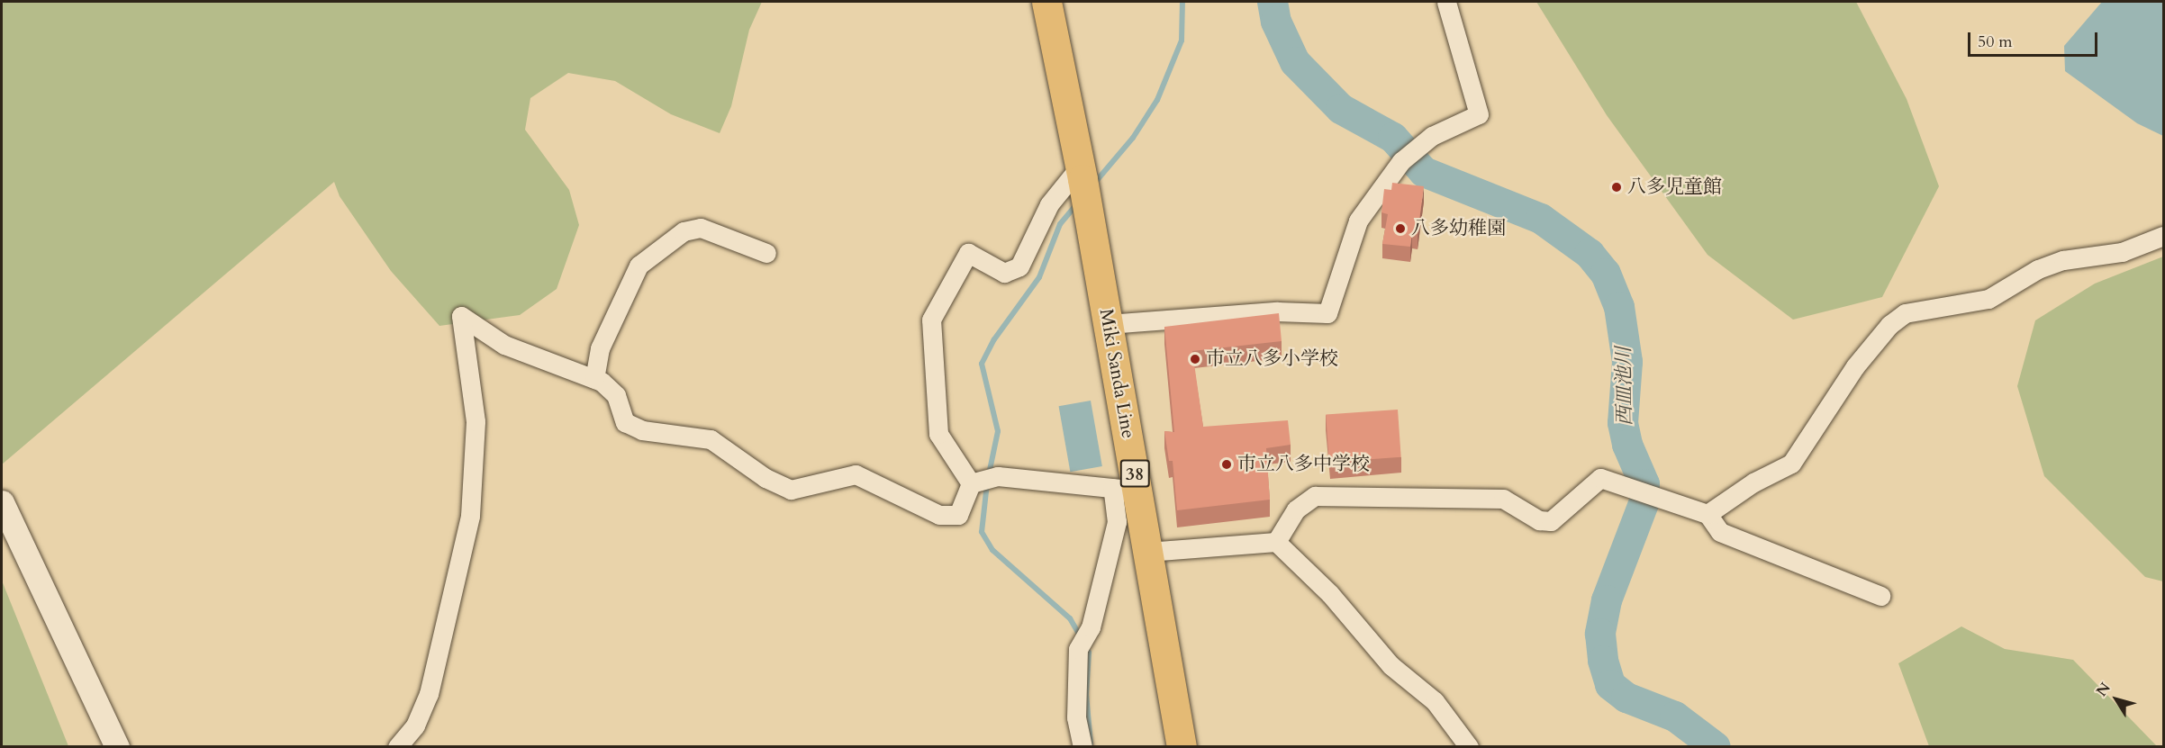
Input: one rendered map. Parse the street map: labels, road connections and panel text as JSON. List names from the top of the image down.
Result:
{
  "streets": {
    "main road": ["Miki Sanda Line", "38"]
  },
  "water": ["西皿池川"],
  "places": [
    "八多児童館",
    "八多幼稚園",
    "市立八多小学校",
    "市立八多中学校"
  ],
  "scale_bar": "50 m",
  "north": "top left"
}
